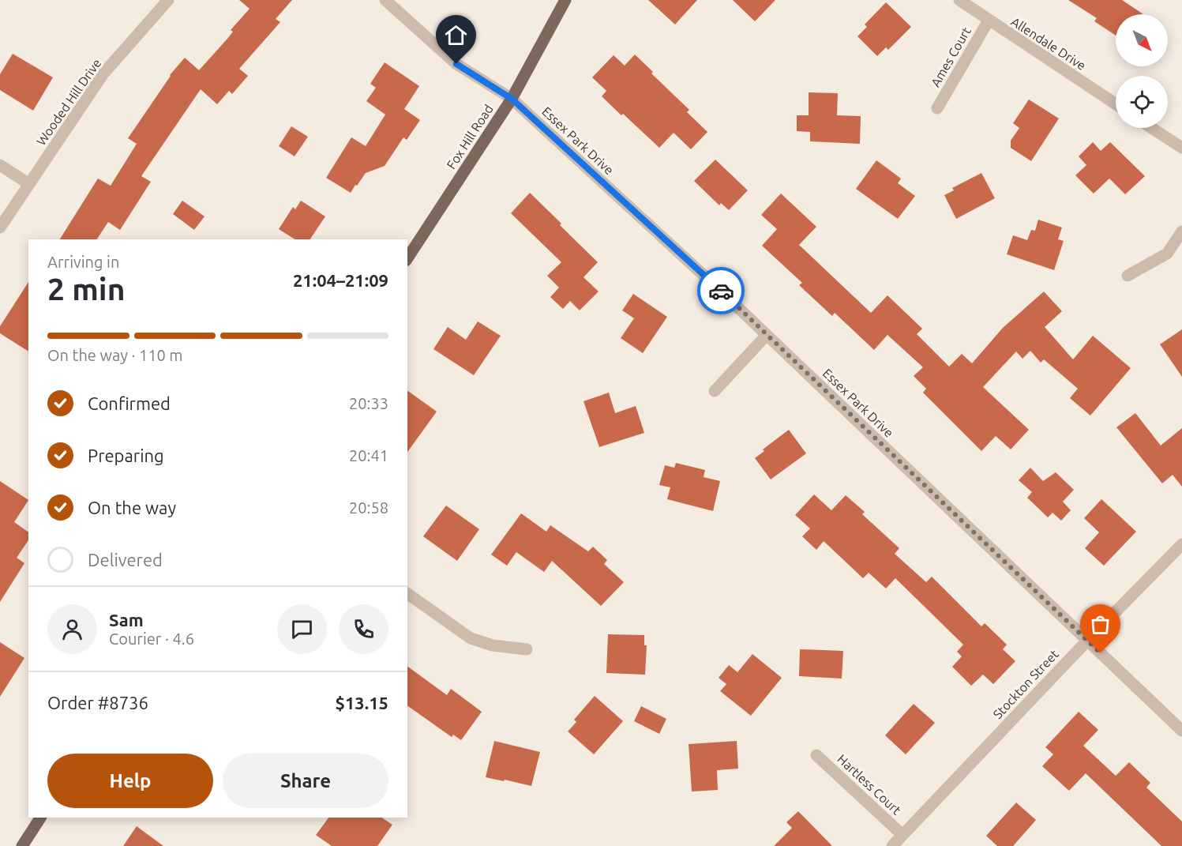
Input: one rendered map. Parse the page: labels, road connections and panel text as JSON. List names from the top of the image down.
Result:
{
  "streets": {
    "main road": ["Fox Hill Road"],
    "street": [
      "Allendale Drive",
      "Ames Court",
      "Wooded Hill Drive",
      "Essex Park Drive",
      "Stockton Street",
      "Hartless Court"
    ]
  },
  "crossings": [
    ["Allendale Drive", "Ames Court"],
    ["Fox Hill Road", "Essex Park Drive"],
    ["Essex Park Drive", "Stockton Street"],
    ["Stockton Street", "Hartless Court"]
  ],
  "north": "bottom right",
  "page": {
    "heading": ["2 min", "Arriving in", "21:04–21:09"],
    "panel": [
      "Sam",
      "Courier · 4.6",
      "Order #8736",
      "$13.15"
    ],
    "bar": "On the way · 110 m",
    "list": [
      ["Confirmed", "20:33"],
      ["Preparing", "20:41"],
      ["On the way", "20:58"],
      "Delivered"
    ],
    "buttons": ["Help", "Share"]
  }
}
